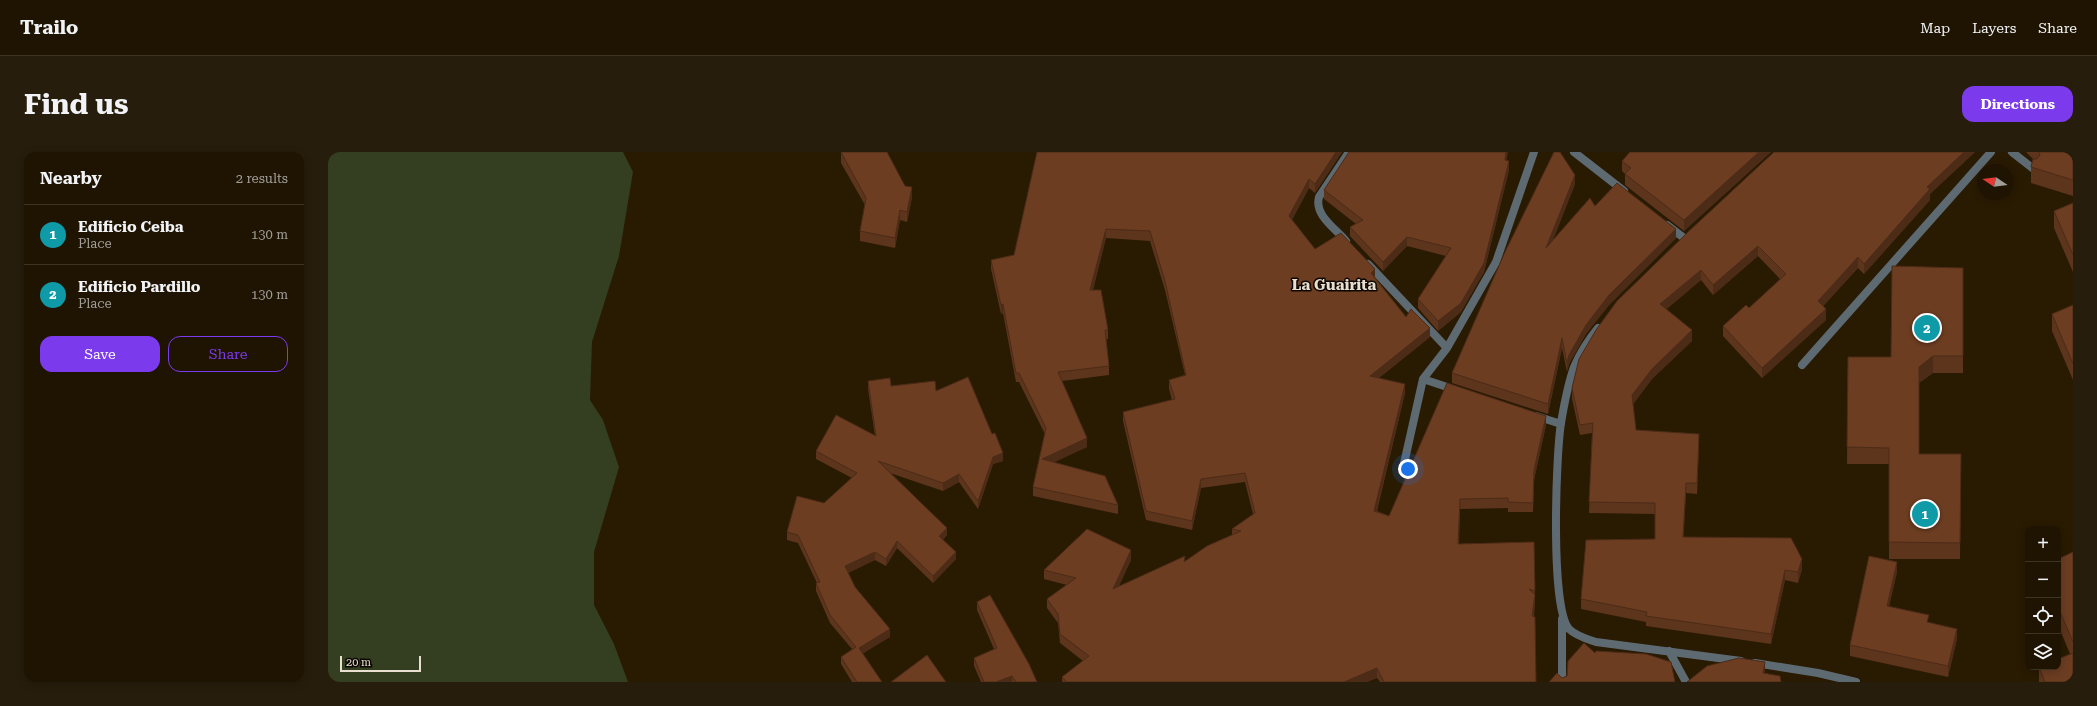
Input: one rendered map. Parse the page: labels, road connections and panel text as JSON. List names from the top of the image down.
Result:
{
  "districts": ["La Guairita"],
  "scale_bar": "20 m",
  "north": "left",
  "page": {
    "header": "Trailo",
    "nav": ["Map", "Layers", "Share"],
    "buttons": [
      "Directions",
      ["Save", "Share"]
    ],
    "title": "Find us",
    "heading": ["Nearby", "2 results"],
    "list": [
      {
        "mark": "1",
        "name": "Edificio Ceiba",
        "note": "Place",
        "value": "130 m"
      },
      {
        "mark": "2",
        "name": "Edificio Pardillo",
        "note": "Place",
        "value": "130 m"
      }
    ],
    "pins": ["2", "1"],
    "map_buttons": ["+", "−"],
    "scale": "20 m"
  }
}
